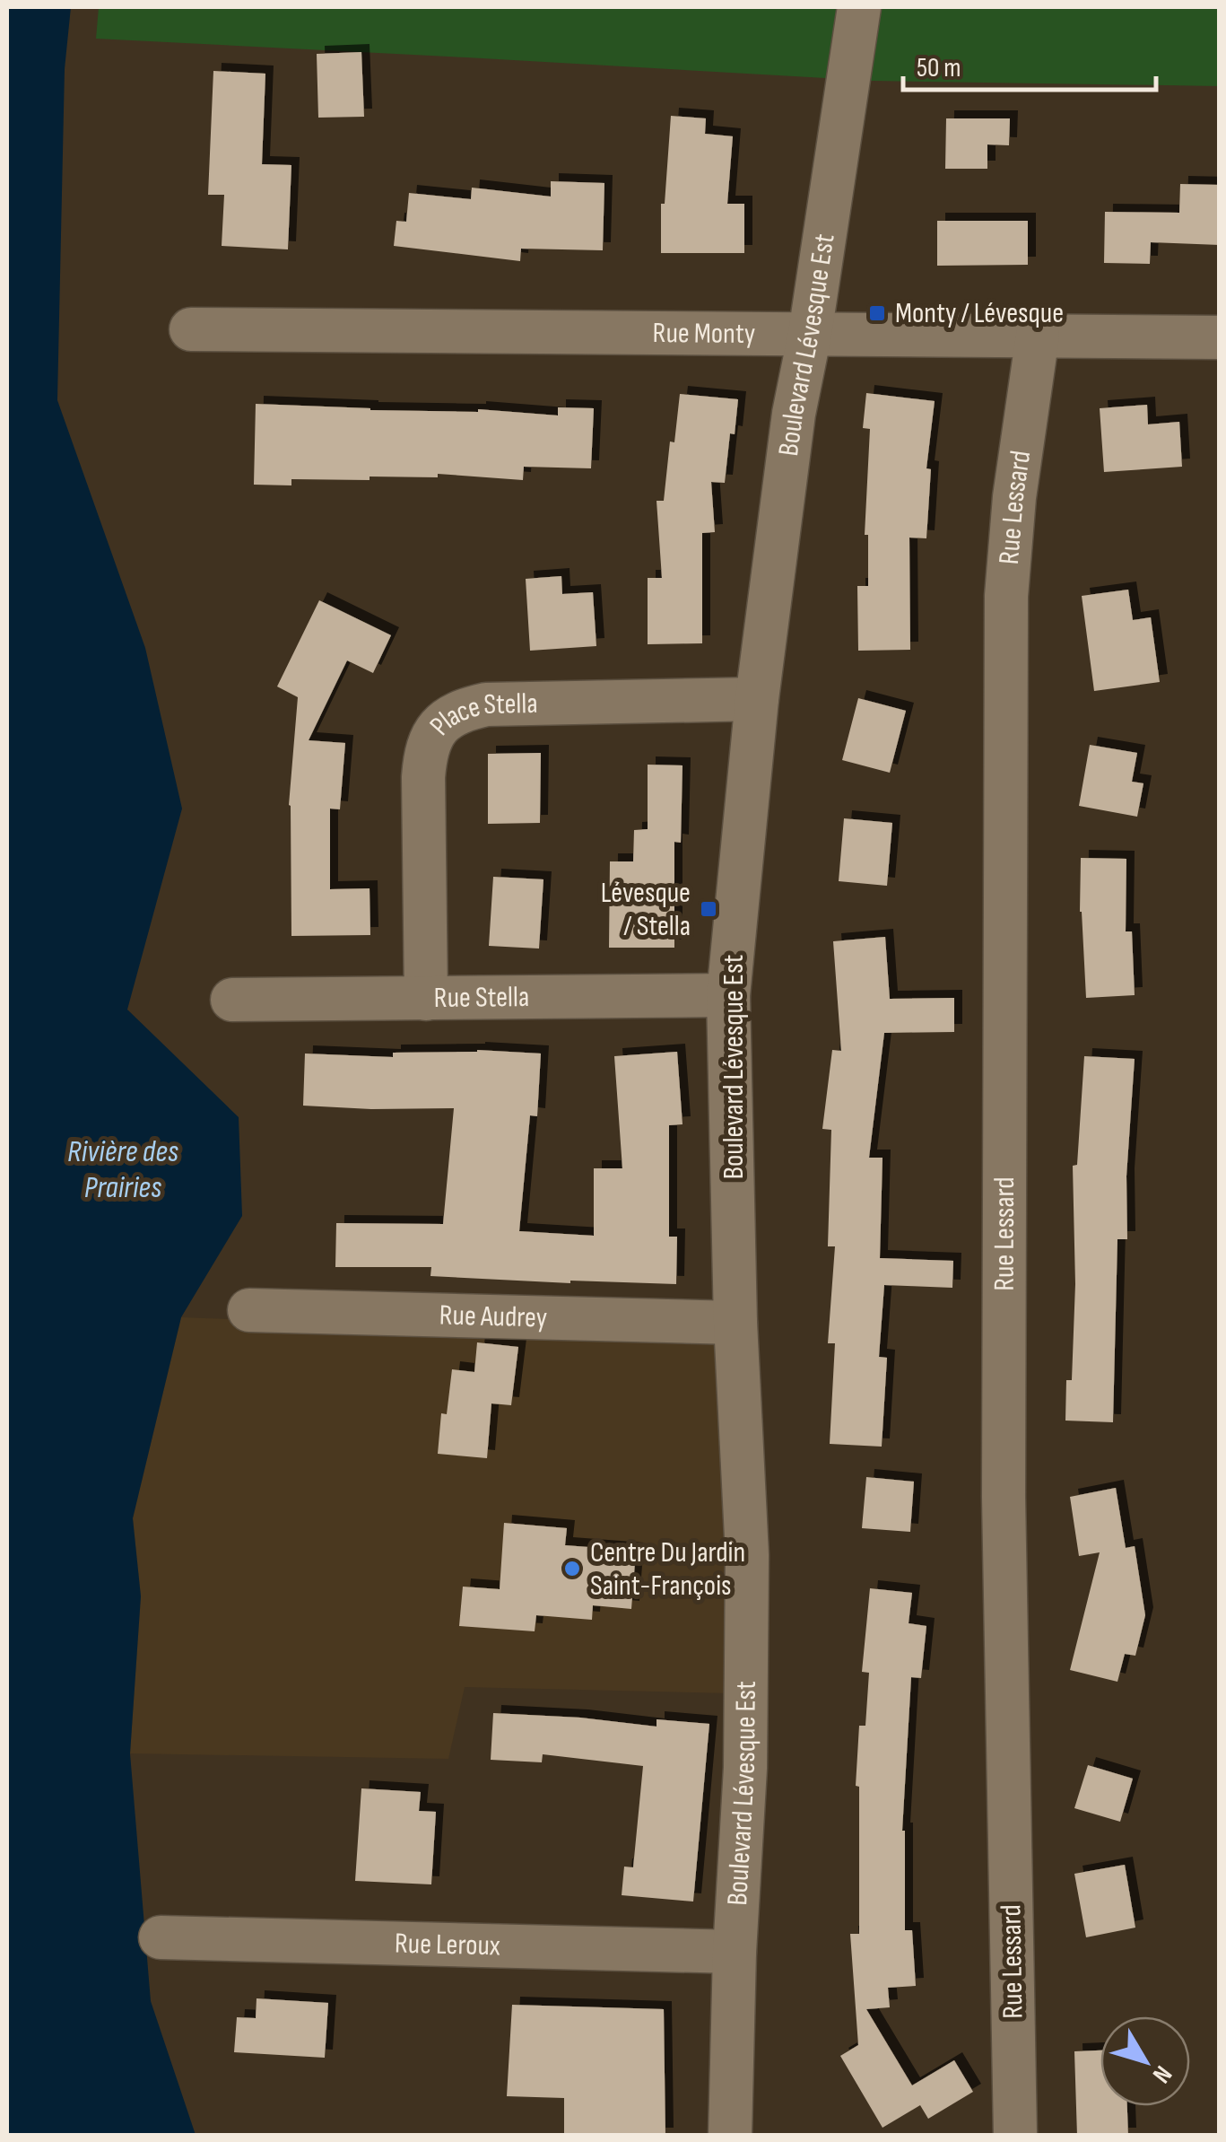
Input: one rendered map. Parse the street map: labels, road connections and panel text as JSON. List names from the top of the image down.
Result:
{
  "streets": {
    "street": [
      "Rue Monty",
      "Boulevard Lévesque Est",
      "Rue Lessard",
      "Place Stella",
      "Rue Stella",
      "Rue Audrey",
      "Rue Leroux"
    ]
  },
  "crossings": [
    ["Rue Monty", "Boulevard Lévesque Est"],
    ["Rue Monty", "Rue Lessard"],
    ["Boulevard Lévesque Est", "Place Stella"],
    ["Boulevard Lévesque Est", "Rue Stella"],
    ["Boulevard Lévesque Est", "Rue Audrey"],
    ["Boulevard Lévesque Est", "Rue Leroux"],
    ["Place Stella", "Rue Stella"]
  ],
  "water": ["Rivière des Prairies"],
  "places": {
    "transit": ["Monty / Lévesque", "Lévesque / Stella"],
    "other": ["Centre Du Jardin Saint-François"]
  },
  "scale_bar": "50 m",
  "north": "bottom right"
}
